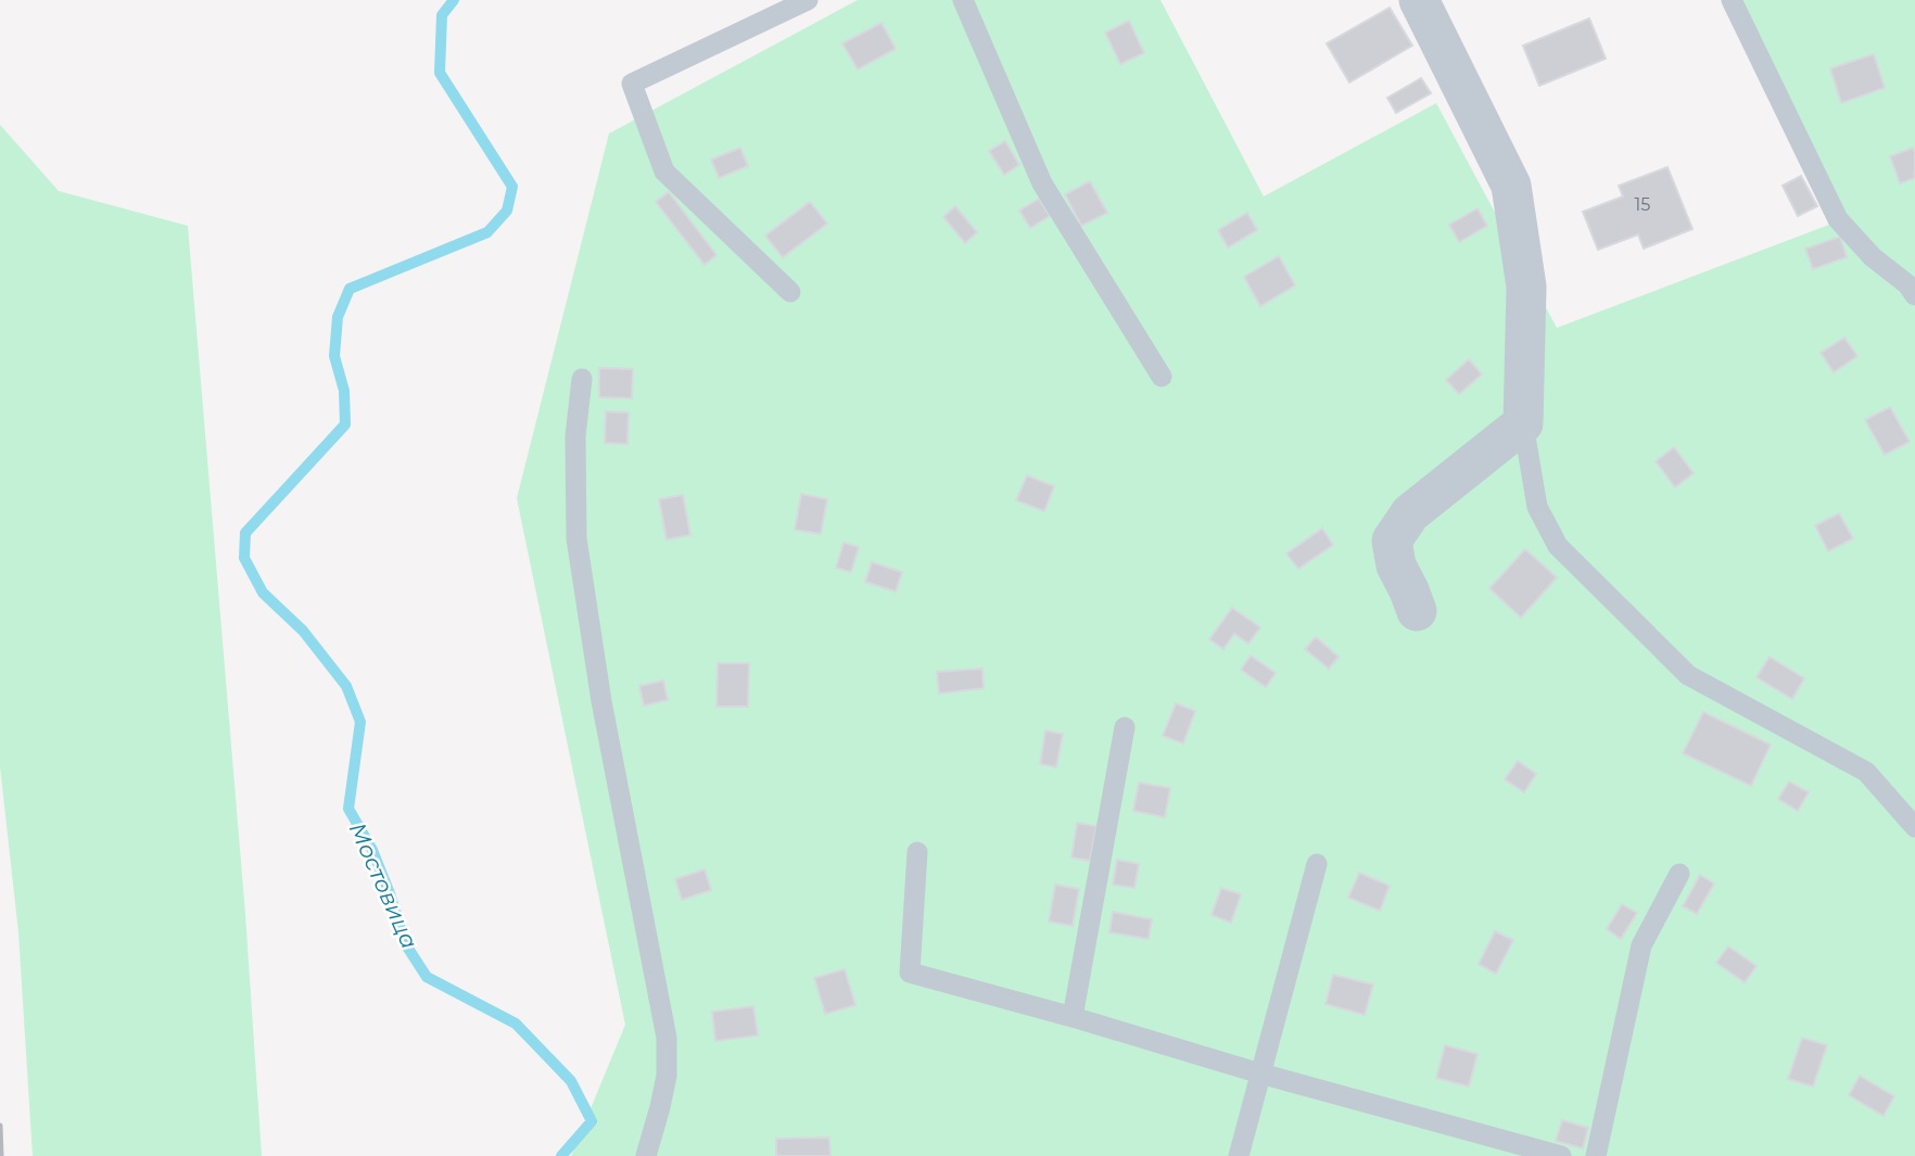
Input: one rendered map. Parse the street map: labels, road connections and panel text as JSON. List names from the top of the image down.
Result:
{
  "water": ["Мостовица"],
  "house_numbers": ["15"]
}
